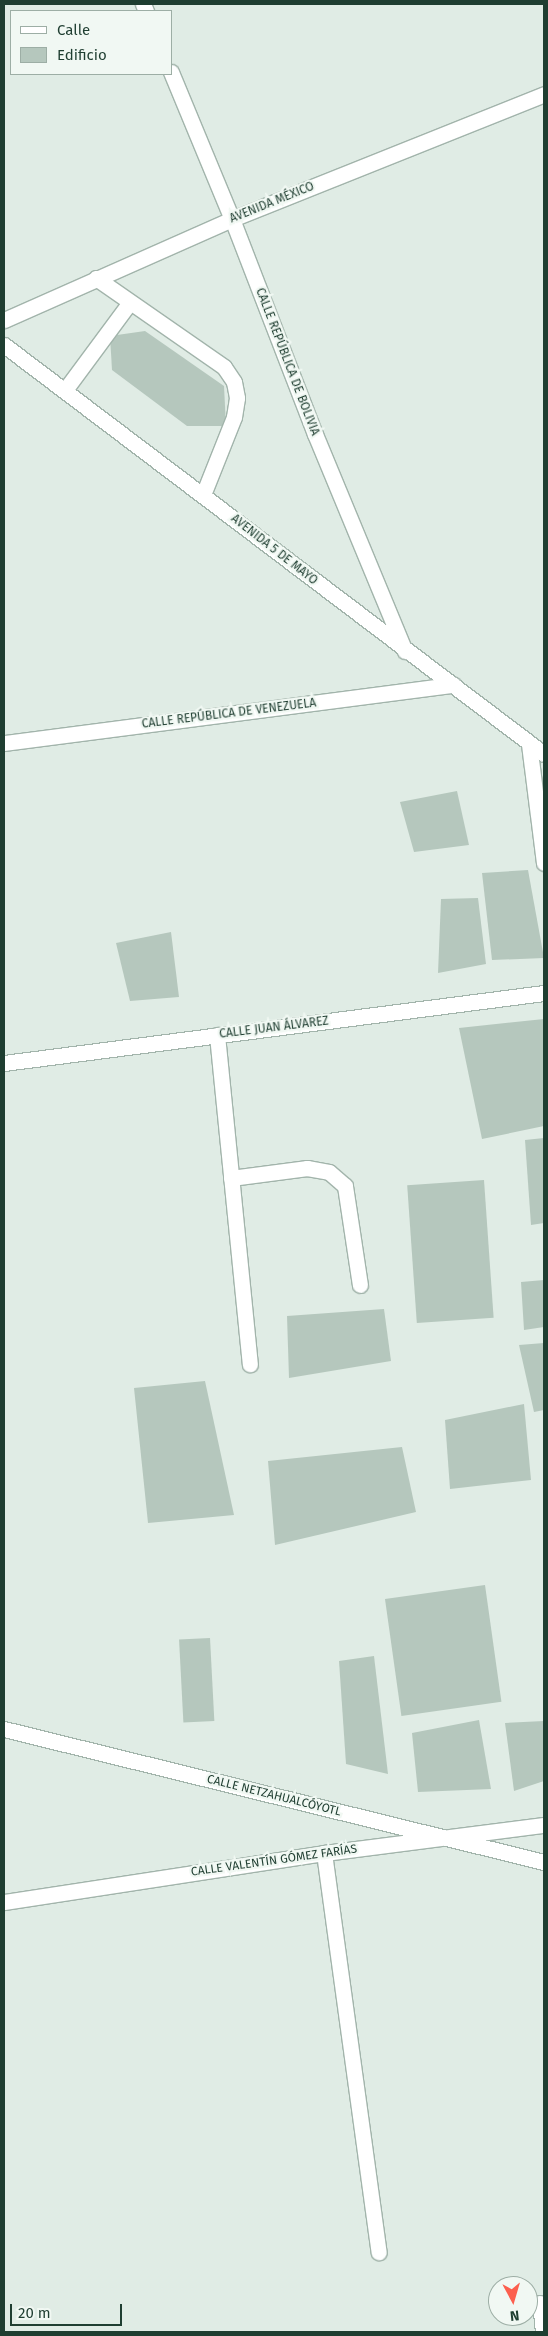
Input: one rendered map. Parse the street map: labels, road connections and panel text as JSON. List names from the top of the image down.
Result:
{
  "streets": {
    "street": [
      "AVENIDA MÉXICO",
      "CALLE REPÚBLICA DE BOLIVIA",
      "AVENIDA 5 DE MAYO",
      "CALLE REPÚBLICA DE VENEZUELA",
      "CALLE JUAN ÁLVAREZ",
      "CALLE NETZAHUALCÓYOTL",
      "CALLE VALENTÍN GÓMEZ FARÍAS"
    ]
  },
  "crossings": [
    ["AVENIDA MÉXICO", "CALLE REPÚBLICA DE BOLIVIA"],
    ["CALLE REPÚBLICA DE BOLIVIA", "AVENIDA 5 DE MAYO"],
    ["AVENIDA 5 DE MAYO", "CALLE REPÚBLICA DE VENEZUELA"],
    ["CALLE NETZAHUALCÓYOTL", "CALLE VALENTÍN GÓMEZ FARÍAS"]
  ],
  "legend": ["Calle", "Edificio"],
  "scale_bar": "20 m",
  "north": "bottom"
}
